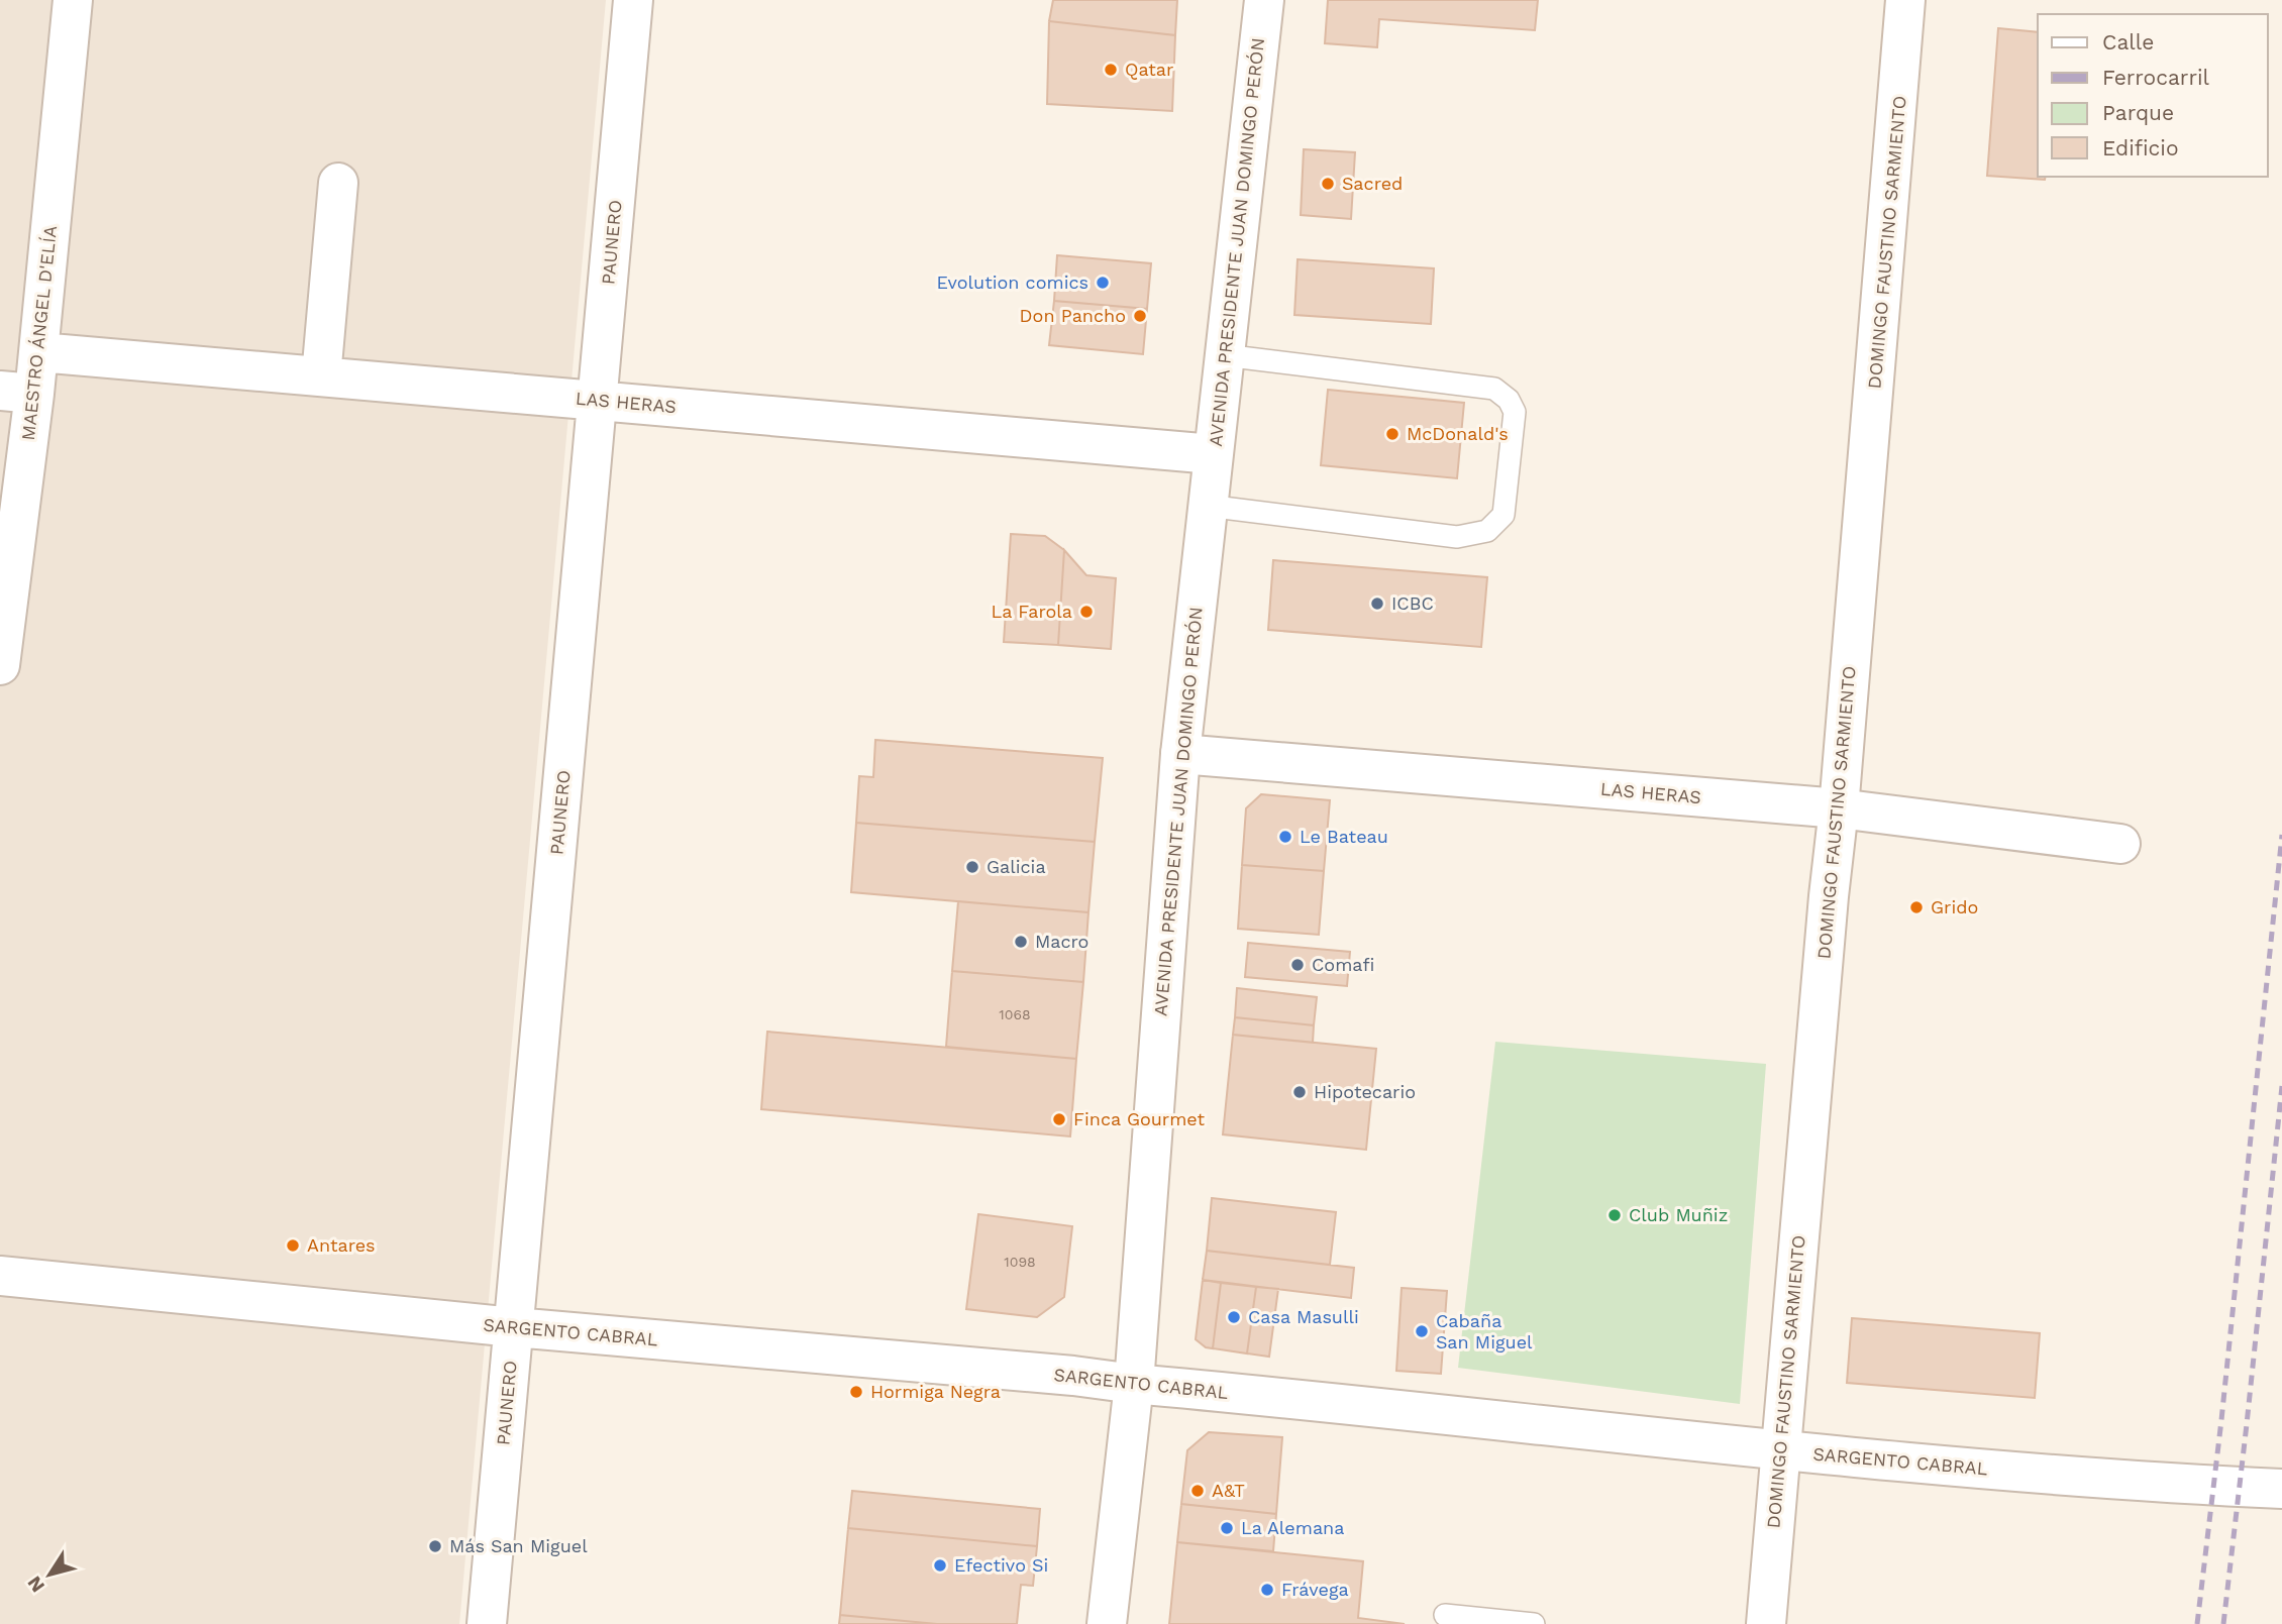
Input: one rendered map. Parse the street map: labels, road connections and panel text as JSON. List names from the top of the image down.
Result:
{
  "streets": {
    "street": [
      "PAUNERO",
      "AVENIDA PRESIDENTE JUAN DOMINGO PERÓN",
      "DOMINGO FAUSTINO SARMIENTO",
      "MAESTRO ÁNGEL D'ELÍA",
      "LAS HERAS",
      "SARGENTO CABRAL"
    ]
  },
  "crossings": [
    ["PAUNERO", "LAS HERAS"],
    ["PAUNERO", "SARGENTO CABRAL"],
    ["AVENIDA PRESIDENTE JUAN DOMINGO PERÓN", "LAS HERAS"],
    ["AVENIDA PRESIDENTE JUAN DOMINGO PERÓN", "SARGENTO CABRAL"],
    ["DOMINGO FAUSTINO SARMIENTO", "LAS HERAS"],
    ["DOMINGO FAUSTINO SARMIENTO", "SARGENTO CABRAL"],
    ["MAESTRO ÁNGEL D'ELÍA", "LAS HERAS"]
  ],
  "places": [
    "Qatar",
    "Sacred",
    "Evolution comics",
    "Don Pancho",
    "McDonald's",
    "ICBC",
    "La Farola",
    "Le Bateau",
    "Galicia",
    "Grido",
    "Macro",
    "Comafi",
    "Hipotecario",
    "Finca Gourmet",
    "Club Muñiz",
    "Antares",
    "Casa Masulli",
    "Cabaña San Miguel",
    "Hormiga Negra",
    "A&T",
    "La Alemana",
    "Más San Miguel",
    "Efectivo Si",
    "Frávega"
  ],
  "house_numbers": ["1068", "1098"],
  "legend": [
    "Calle",
    "Ferrocarril",
    "Parque",
    "Edificio"
  ],
  "north": "bottom left"
}
